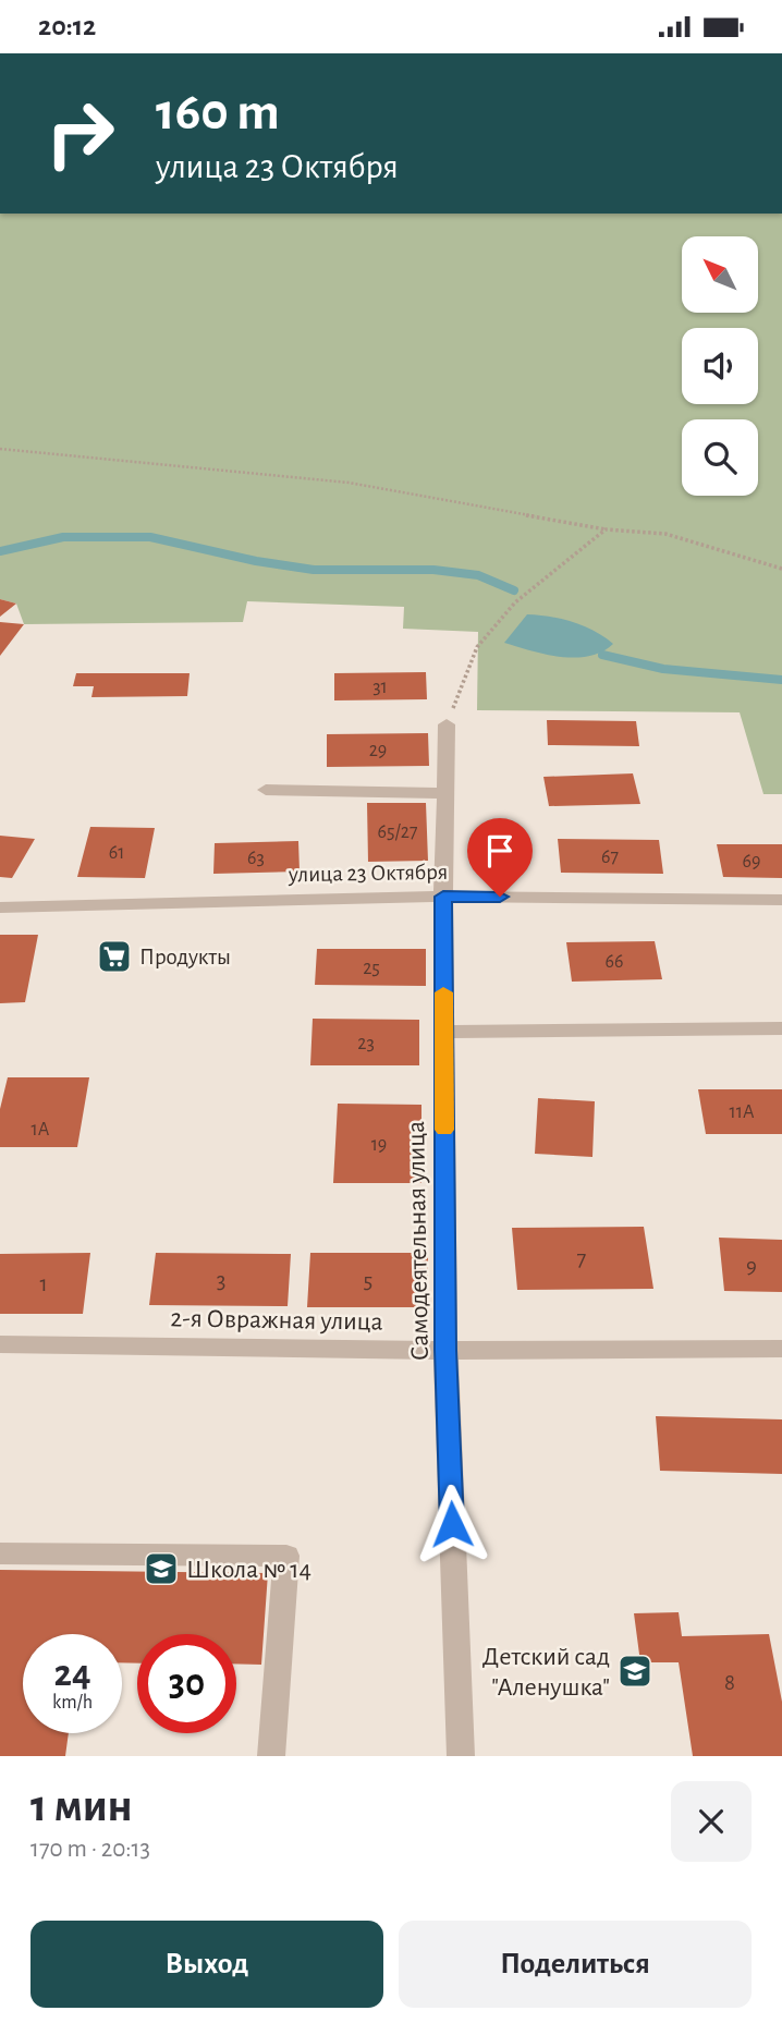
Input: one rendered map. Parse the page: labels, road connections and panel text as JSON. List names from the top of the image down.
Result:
{
  "streets": {
    "street": ["улица 23 Октября", "Самодеятельная улица", "2-я Овражная улица"]
  },
  "crossings": [
    ["улица 23 Октября", "Самодеятельная улица"],
    ["Самодеятельная улица", "2-я Овражная улица"]
  ],
  "places": {
    "supermarket": ["Продукты"],
    "school or university": ["Школа № 14", "Детский сад \"Аленушка\""]
  },
  "house_numbers": [
    "31",
    "29",
    "65/27",
    "61",
    "67",
    "63",
    "69",
    "66",
    "25",
    "23",
    "11А",
    "1А",
    "19",
    "7",
    "9",
    "3",
    "5",
    "1",
    "8"
  ],
  "north": "top left",
  "page": {
    "status": "20:12",
    "turn": ["160 m", "улица 23 Октября"],
    "speed": "24 km/h",
    "limit": "30",
    "heading": ["1 мин", "170 m · 20:13"],
    "buttons": ["Выход", "Поделиться"]
  }
}
